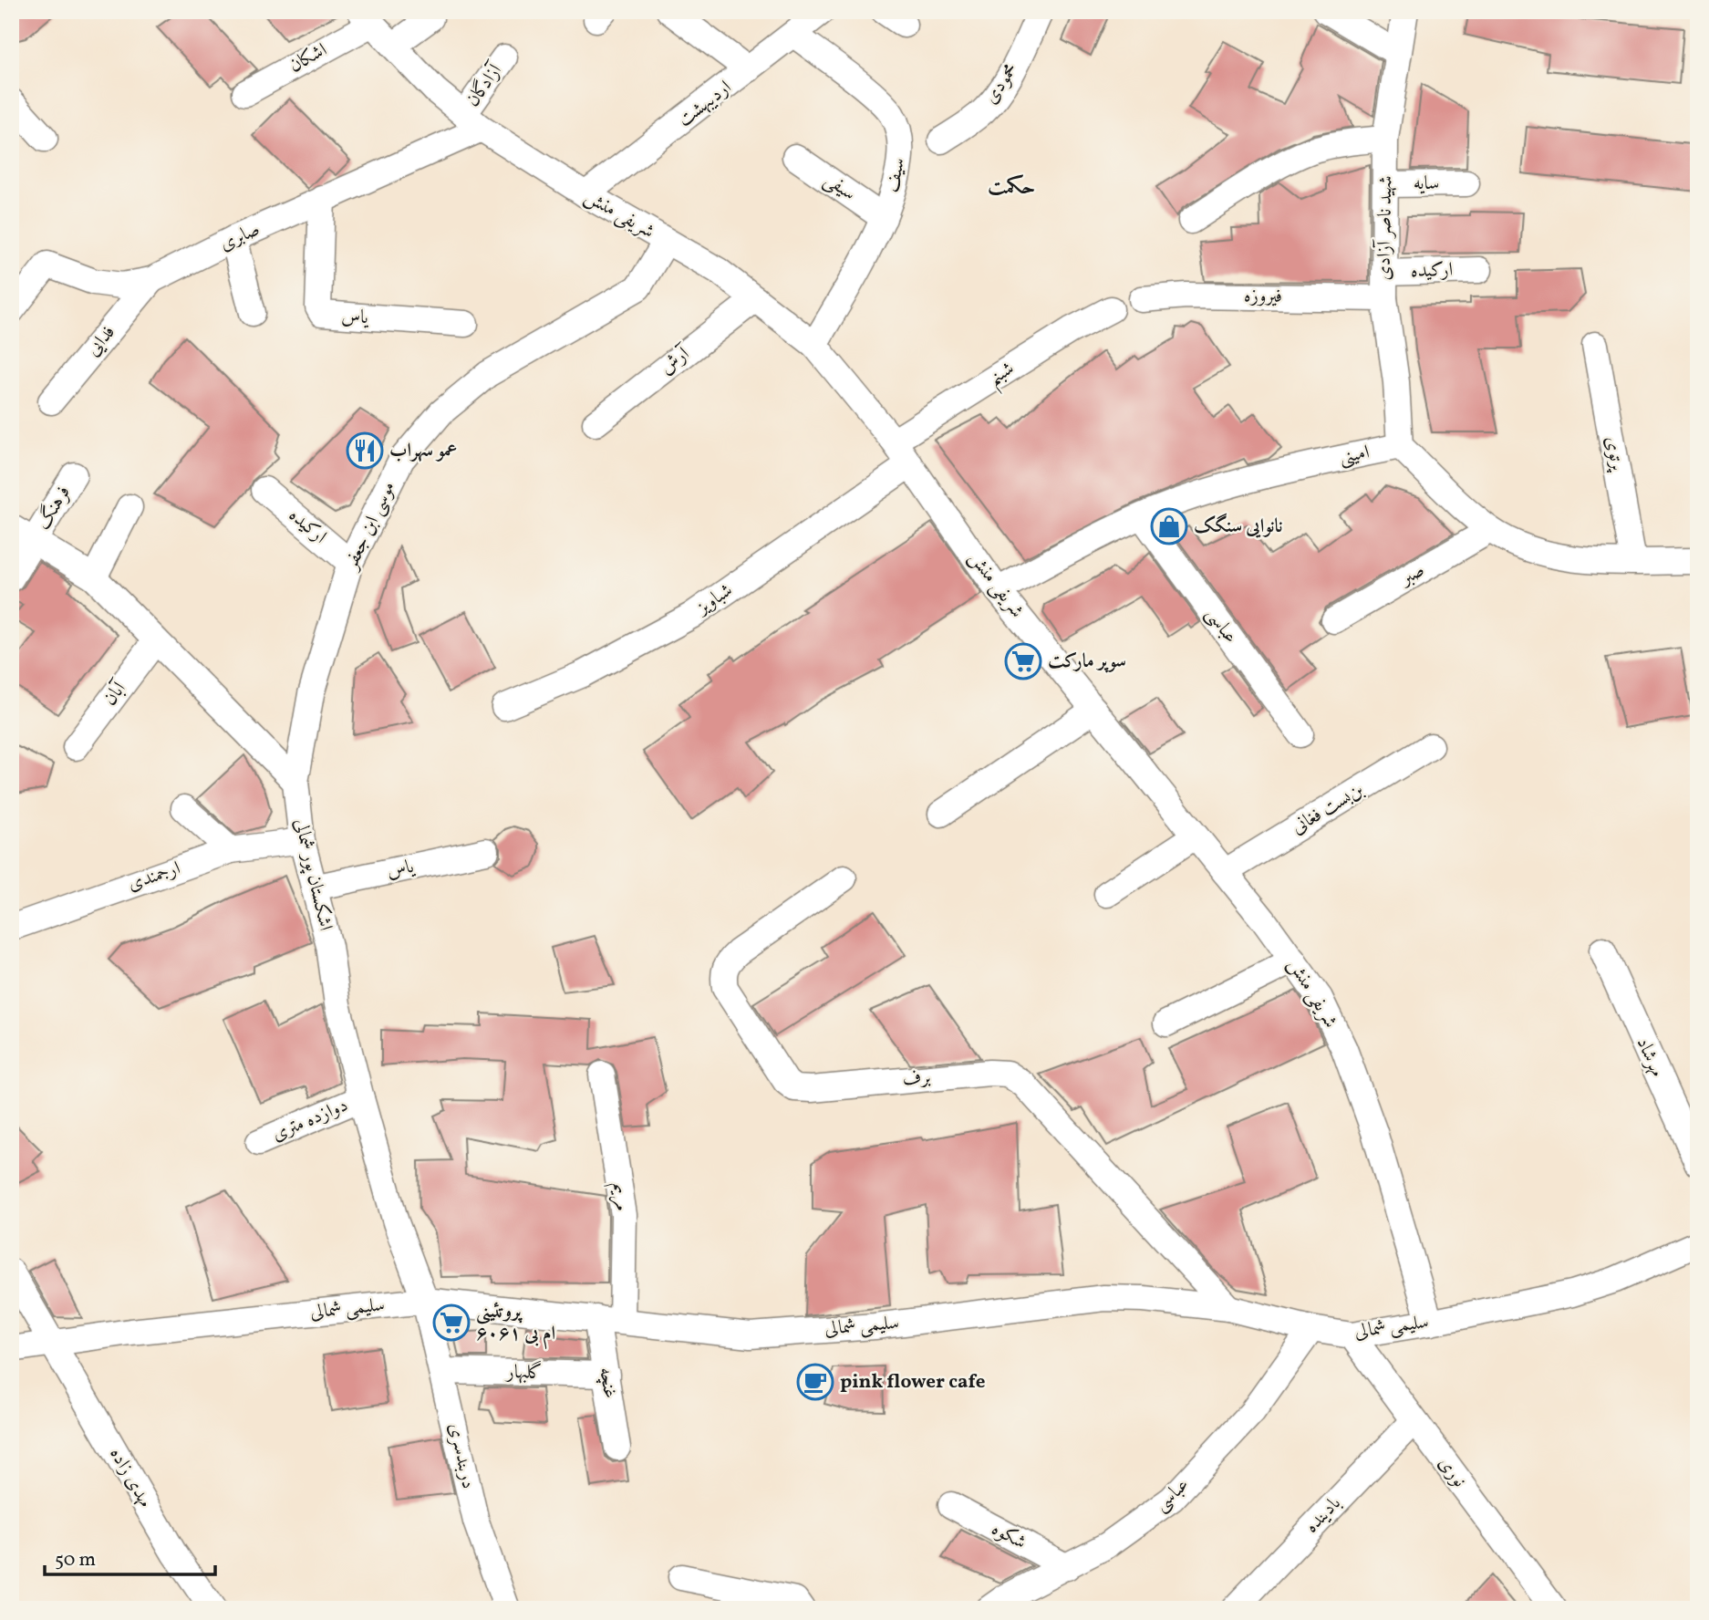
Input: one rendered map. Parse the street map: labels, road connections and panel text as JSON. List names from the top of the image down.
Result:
{
  "streets": {
    "street": [
      "اشکان",
      "محمودی",
      "آزادگان",
      "اردیبهشت",
      "سیف",
      "سایه",
      "سیفی",
      "شریفی منش",
      "شهید ناصر آزادی",
      "صابری",
      "ارکیده",
      "فیروزه",
      "یاس",
      "فدایی",
      "آرش",
      "شبنم",
      "پرتوی",
      "امینی",
      "فرهنگ",
      "موسی ابن جعفر",
      "صبر",
      "شباویز",
      "عباسی",
      "آبان",
      "بن‌بست فغانی",
      "اشکستان پور شمالی",
      "ارجمندی",
      "مهرشاد",
      "برف",
      "دوازده متری",
      "مریم",
      "سلیمی شمالی",
      "گلبهار",
      "غنچه",
      "دربندسری",
      "نوری",
      "مهدی زاده",
      "بادینده",
      "شکوه"
    ]
  },
  "crossings": [
    ["اشکان", "شریفی منش"],
    ["آزادگان", "شریفی منش"],
    ["آزادگان", "صابری"],
    ["اردیبهشت", "سیف"],
    ["اردیبهشت", "شریفی منش"],
    ["سیف", "سیفی"],
    ["سیف", "شریفی منش"],
    ["سایه", "شهید ناصر آزادی"],
    ["شریفی منش", "صابری"],
    ["شریفی منش", "آرش"],
    ["شریفی منش", "شبنم"],
    ["شریفی منش", "امینی"],
    ["شریفی منش", "موسی ابن جعفر"],
    ["شریفی منش", "شباویز"],
    ["شریفی منش", "بن‌بست فغانی"],
    ["شریفی منش", "سلیمی شمالی"],
    ["شهید ناصر آزادی", "ارکیده"],
    ["شهید ناصر آزادی", "فیروزه"],
    ["شهید ناصر آزادی", "امینی"],
    ["صابری", "یاس"],
    ["صابری", "فدایی"],
    ["ارکیده", "موسی ابن جعفر"],
    ["یاس", "اشکستان پور شمالی"],
    ["امینی", "عباسی"],
    ["موسی ابن جعفر", "اشکستان پور شمالی"],
    ["عباسی", "سلیمی شمالی"],
    ["عباسی", "شکوه"],
    ["اشکستان پور شمالی", "ارجمندی"],
    ["اشکستان پور شمالی", "دوازده متری"],
    ["اشکستان پور شمالی", "سلیمی شمالی"],
    ["اشکستان پور شمالی", "دربندسری"],
    ["برف", "سلیمی شمالی"],
    ["مریم", "سلیمی شمالی"],
    ["مریم", "غنچه"],
    ["سلیمی شمالی", "غنچه"],
    ["سلیمی شمالی", "دربندسری"],
    ["سلیمی شمالی", "نوری"],
    ["سلیمی شمالی", "مهدی زاده"],
    ["گلبهار", "غنچه"],
    ["گلبهار", "دربندسری"],
    ["نوری", "بادینده"]
  ],
  "districts": ["حکمت"],
  "places": {
    "restaurant": ["عمو سهراب"],
    "shop": ["نانوایی سنگک"],
    "supermarket": ["سوپر مارکت", "پروتئینی ام بی ۶۰۶۱"],
    "cafe": ["pink flower cafe"]
  },
  "scale_bar": "50 m"
}
